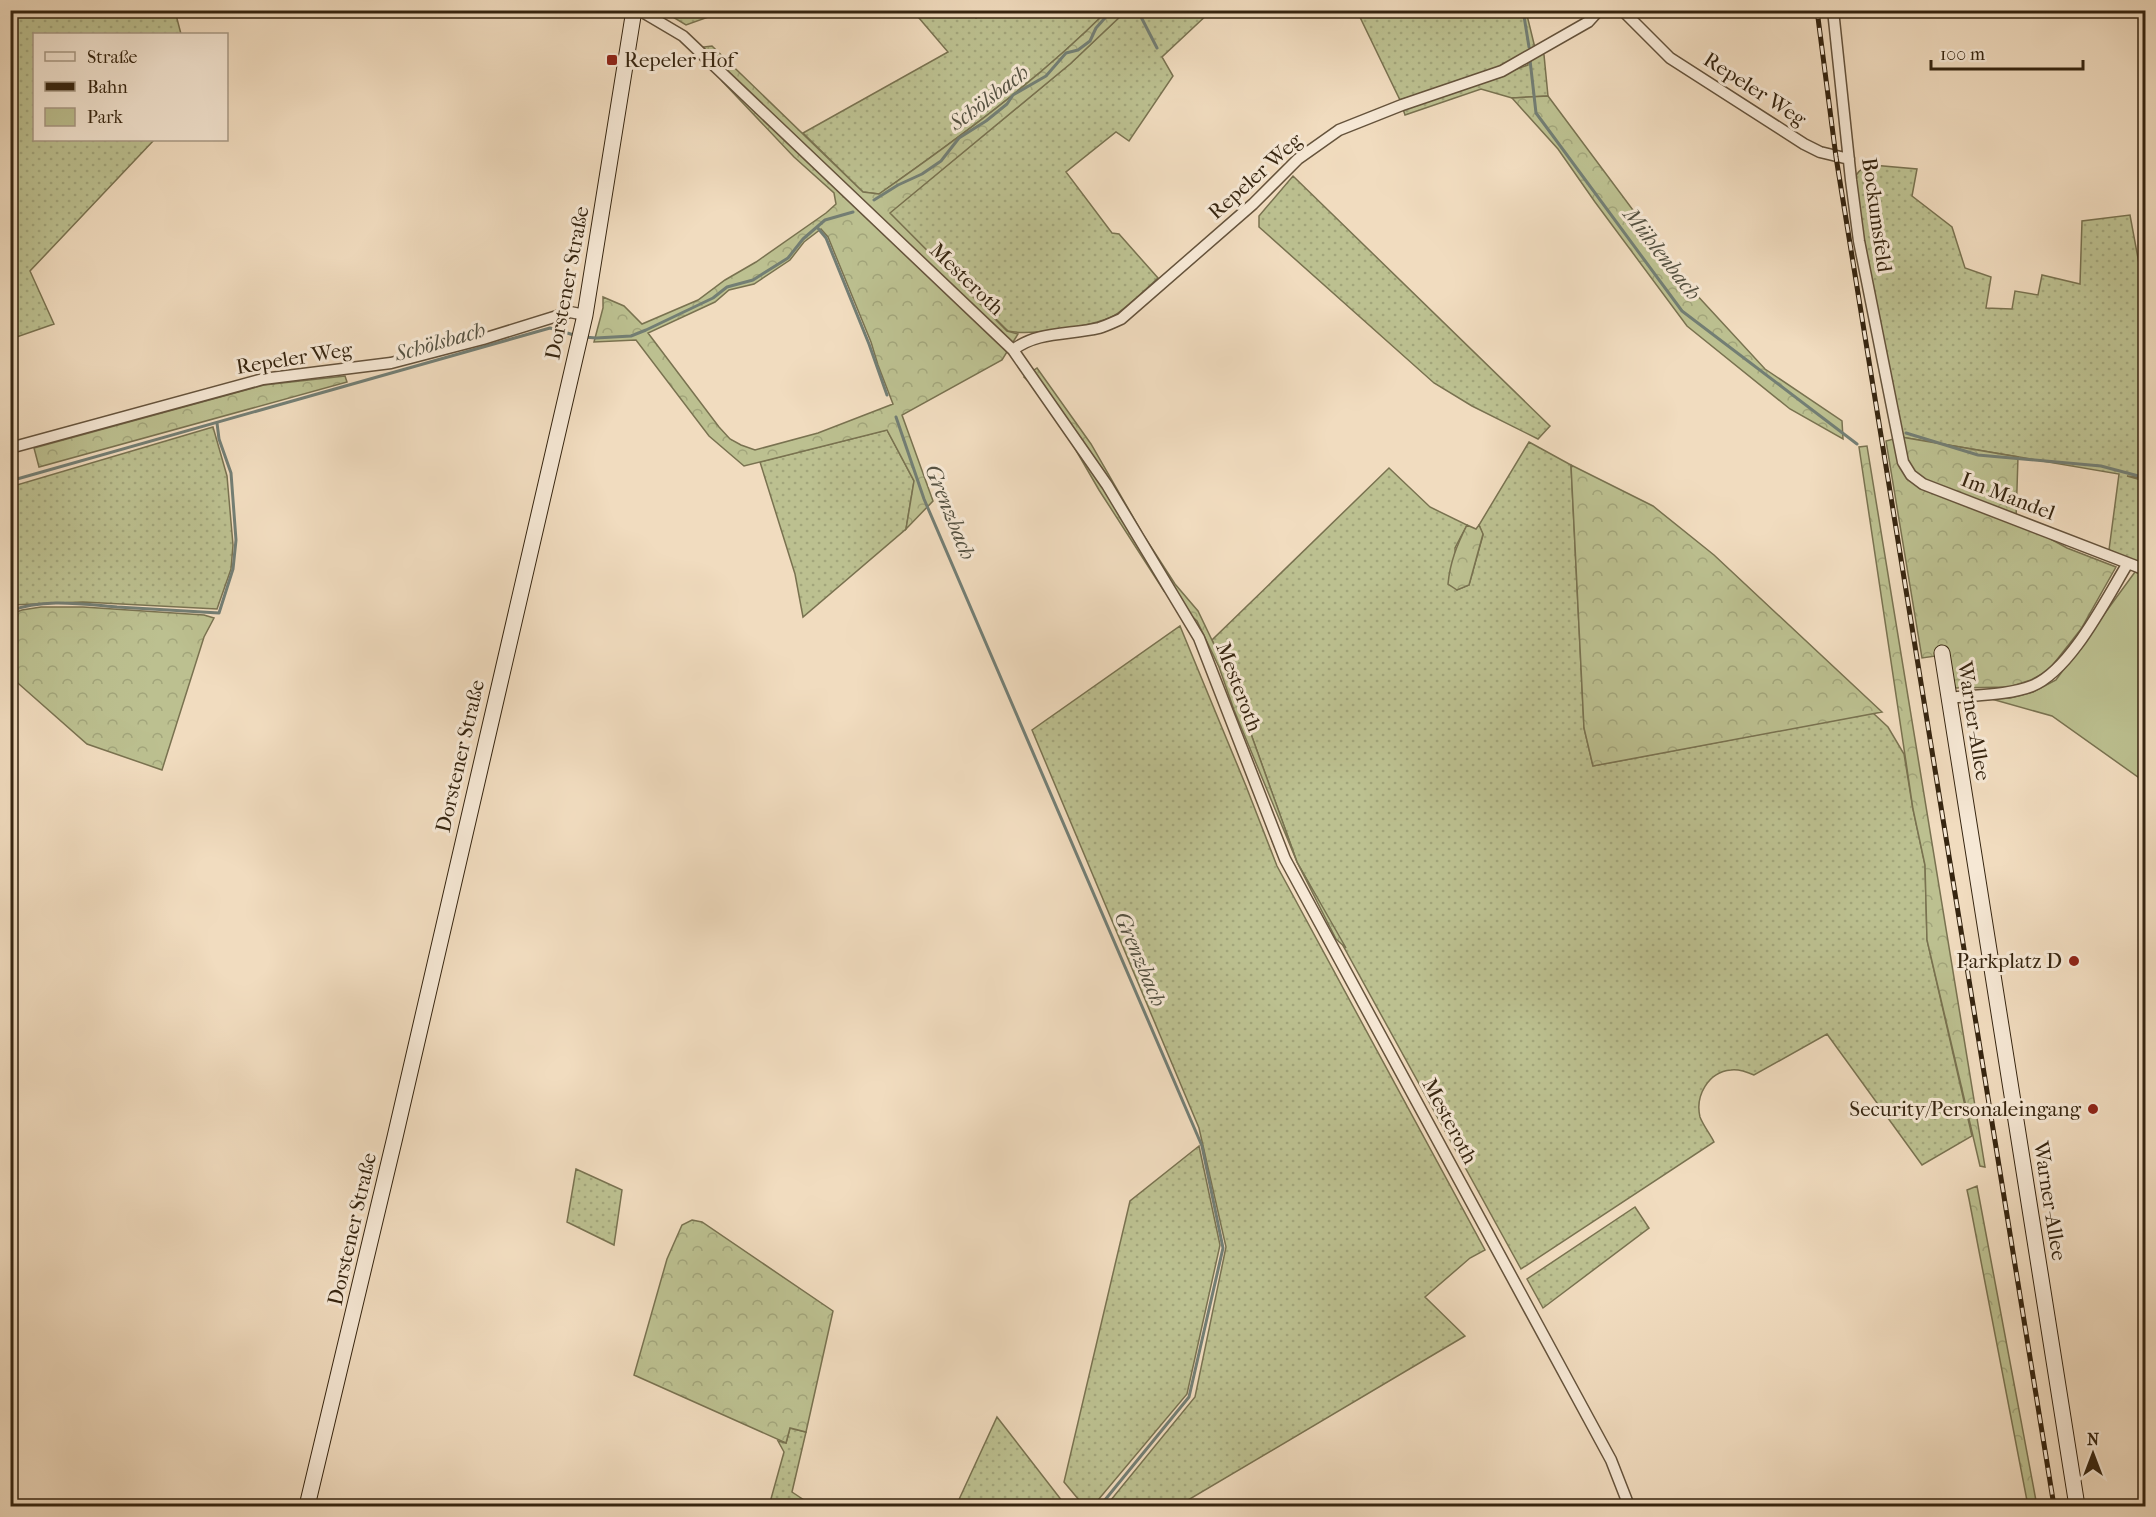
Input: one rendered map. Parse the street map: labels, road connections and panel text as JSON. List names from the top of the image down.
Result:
{
  "streets": {
    "main road": ["Dorstener Straße", "Warner-Allee"],
    "street": [
      "Repeler Weg",
      "Bockumsfeld",
      "Mesteroth",
      "Im Mandel"
    ]
  },
  "crossings": [
    ["Repeler Weg", "Bockumsfeld"],
    ["Repeler Weg", "Mesteroth"],
    ["Repeler Weg", "Dorstener Straße"],
    ["Bockumsfeld", "Im Mandel"]
  ],
  "water": ["Schölsbach", "Mühlenbach", "Grenzbach"],
  "places": {
    "transit": ["Repeler Hof"],
    "other": ["Parkplatz D", "Security/Personaleingang"]
  },
  "legend": ["Straße", "Bahn", "Park"],
  "scale_bar": "100 m",
  "north": "top"
}
